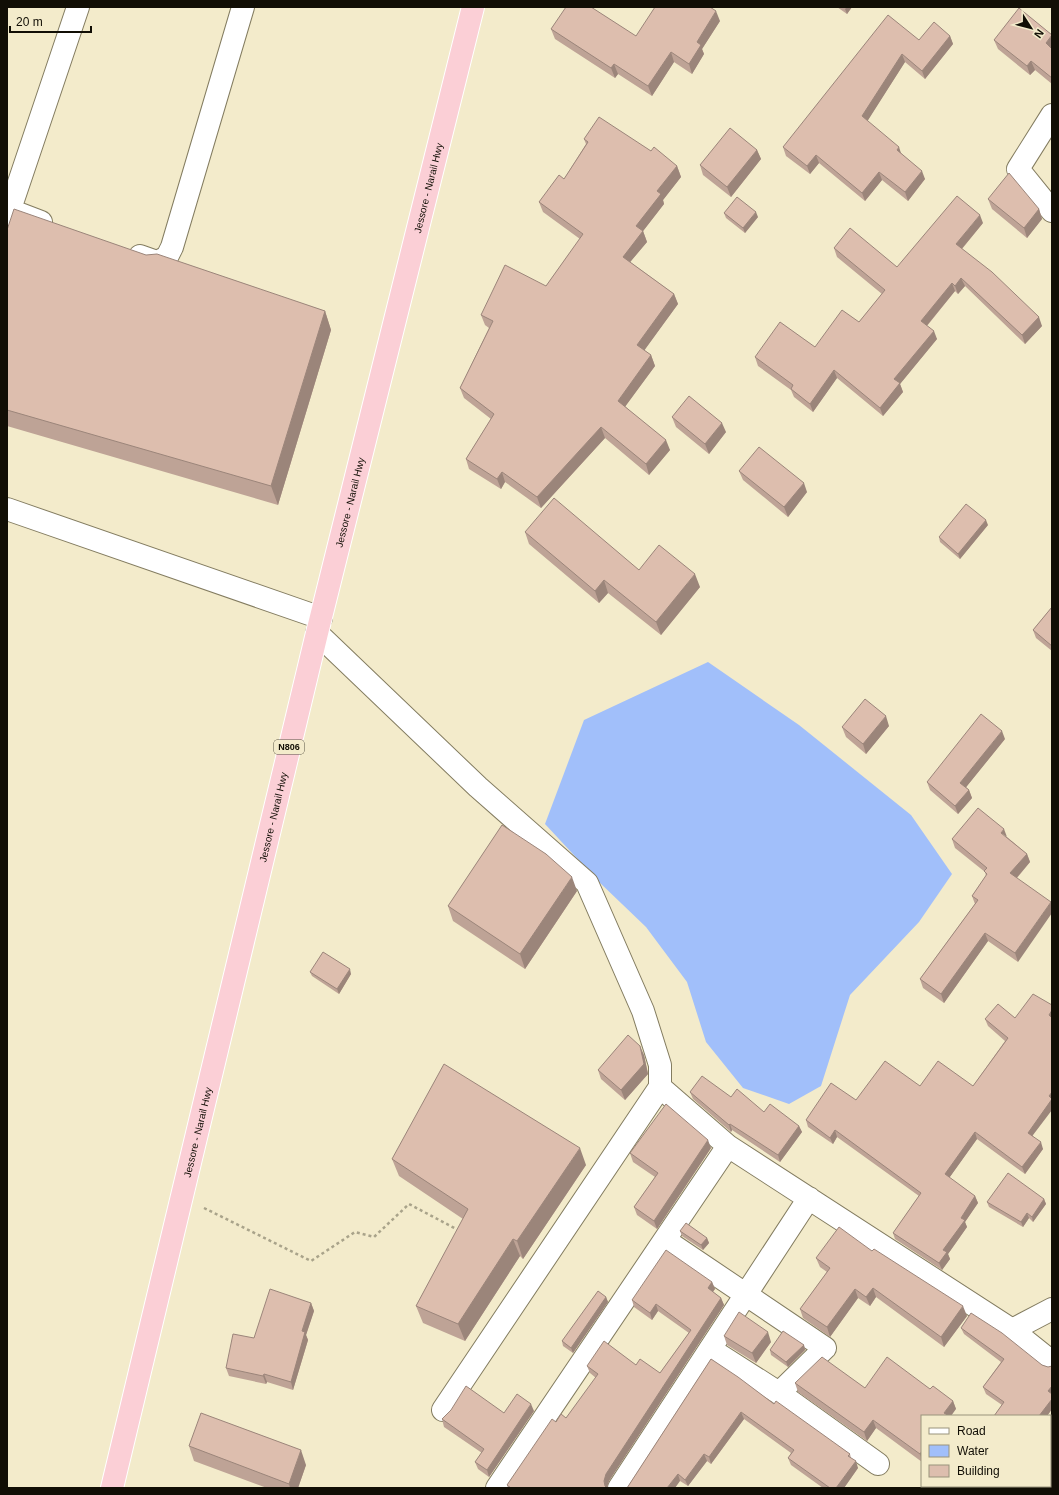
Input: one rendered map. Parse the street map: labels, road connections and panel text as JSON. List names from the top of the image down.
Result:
{
  "streets": {
    "highway": ["Jessore - Narail Hwy", "N806"]
  },
  "legend": ["Road", "Water", "Building"],
  "scale_bar": "20 m",
  "north": "bottom right"
}
